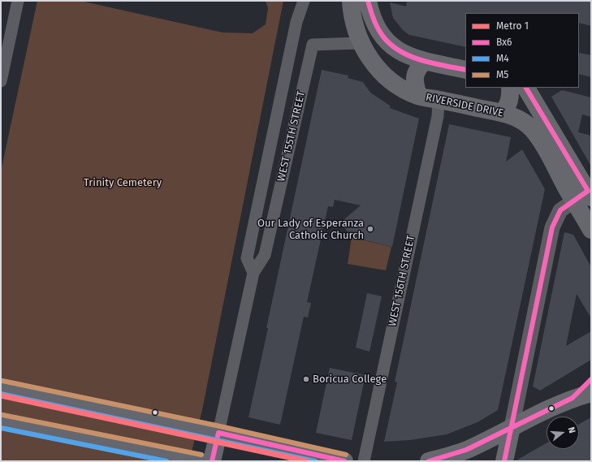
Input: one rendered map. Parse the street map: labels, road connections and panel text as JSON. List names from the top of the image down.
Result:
{
  "streets": {
    "main road": ["RIVERSIDE DRIVE", "WEST 155TH STREET"],
    "street": ["WEST 156TH STREET"]
  },
  "crossings": [
    ["RIVERSIDE DRIVE", "WEST 155TH STREET"],
    ["RIVERSIDE DRIVE", "WEST 156TH STREET"]
  ],
  "parks": ["Trinity Cemetery"],
  "places": ["Our Lady of Esperanza Catholic Church", "Boricua College"],
  "lines": [
    "transit line Bx6",
    "transit line M5",
    "transit line M4",
    "metro line 1"
  ],
  "legend": [
    "Metro 1",
    "Bx6",
    "M4",
    "M5"
  ],
  "north": "right"
}
